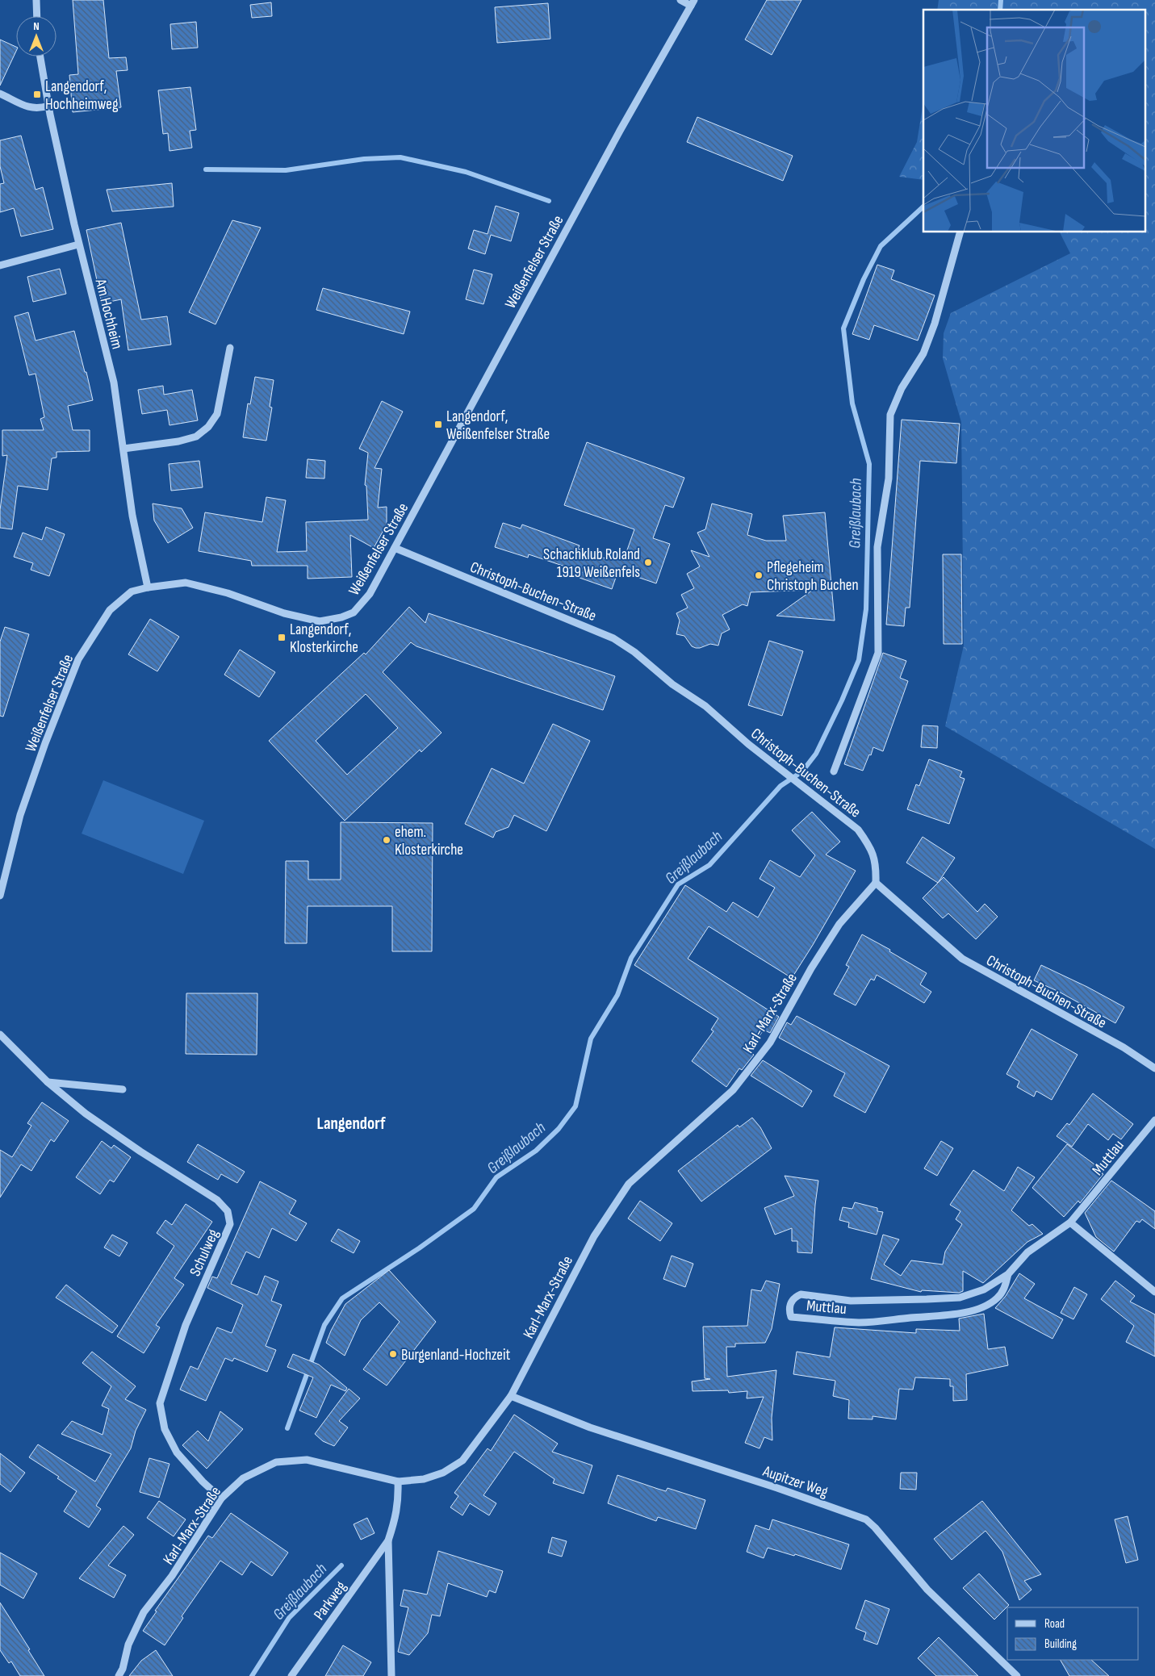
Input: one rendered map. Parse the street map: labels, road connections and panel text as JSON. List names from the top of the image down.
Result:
{
  "streets": {
    "street": [
      "Weißenfelser Straße",
      "Am Hochheim",
      "Christoph-Buchen-Straße",
      "Karl-Marx-Straße",
      "Muttlau",
      "Schulweg",
      "Aupitzer Weg",
      "Parkweg"
    ]
  },
  "crossings": [
    ["Weißenfelser Straße", "Am Hochheim"],
    ["Weißenfelser Straße", "Christoph-Buchen-Straße"],
    ["Christoph-Buchen-Straße", "Karl-Marx-Straße"],
    ["Karl-Marx-Straße", "Schulweg"],
    ["Karl-Marx-Straße", "Aupitzer Weg"],
    ["Karl-Marx-Straße", "Parkweg"]
  ],
  "districts": ["Langendorf"],
  "water": ["Greißlaubach"],
  "places": {
    "transit": ["Langendorf, Hochheimweg", "Langendorf, Weißenfelser Straße", "Langendorf, Klosterkirche"],
    "other": [
      "Schachklub Roland 1919 Weißenfels",
      "Pflegeheim Christoph Buchen",
      "ehem. Klosterkirche",
      "Burgenland-Hochzeit"
    ]
  },
  "legend": ["Road", "Building"],
  "north": "top"
}
